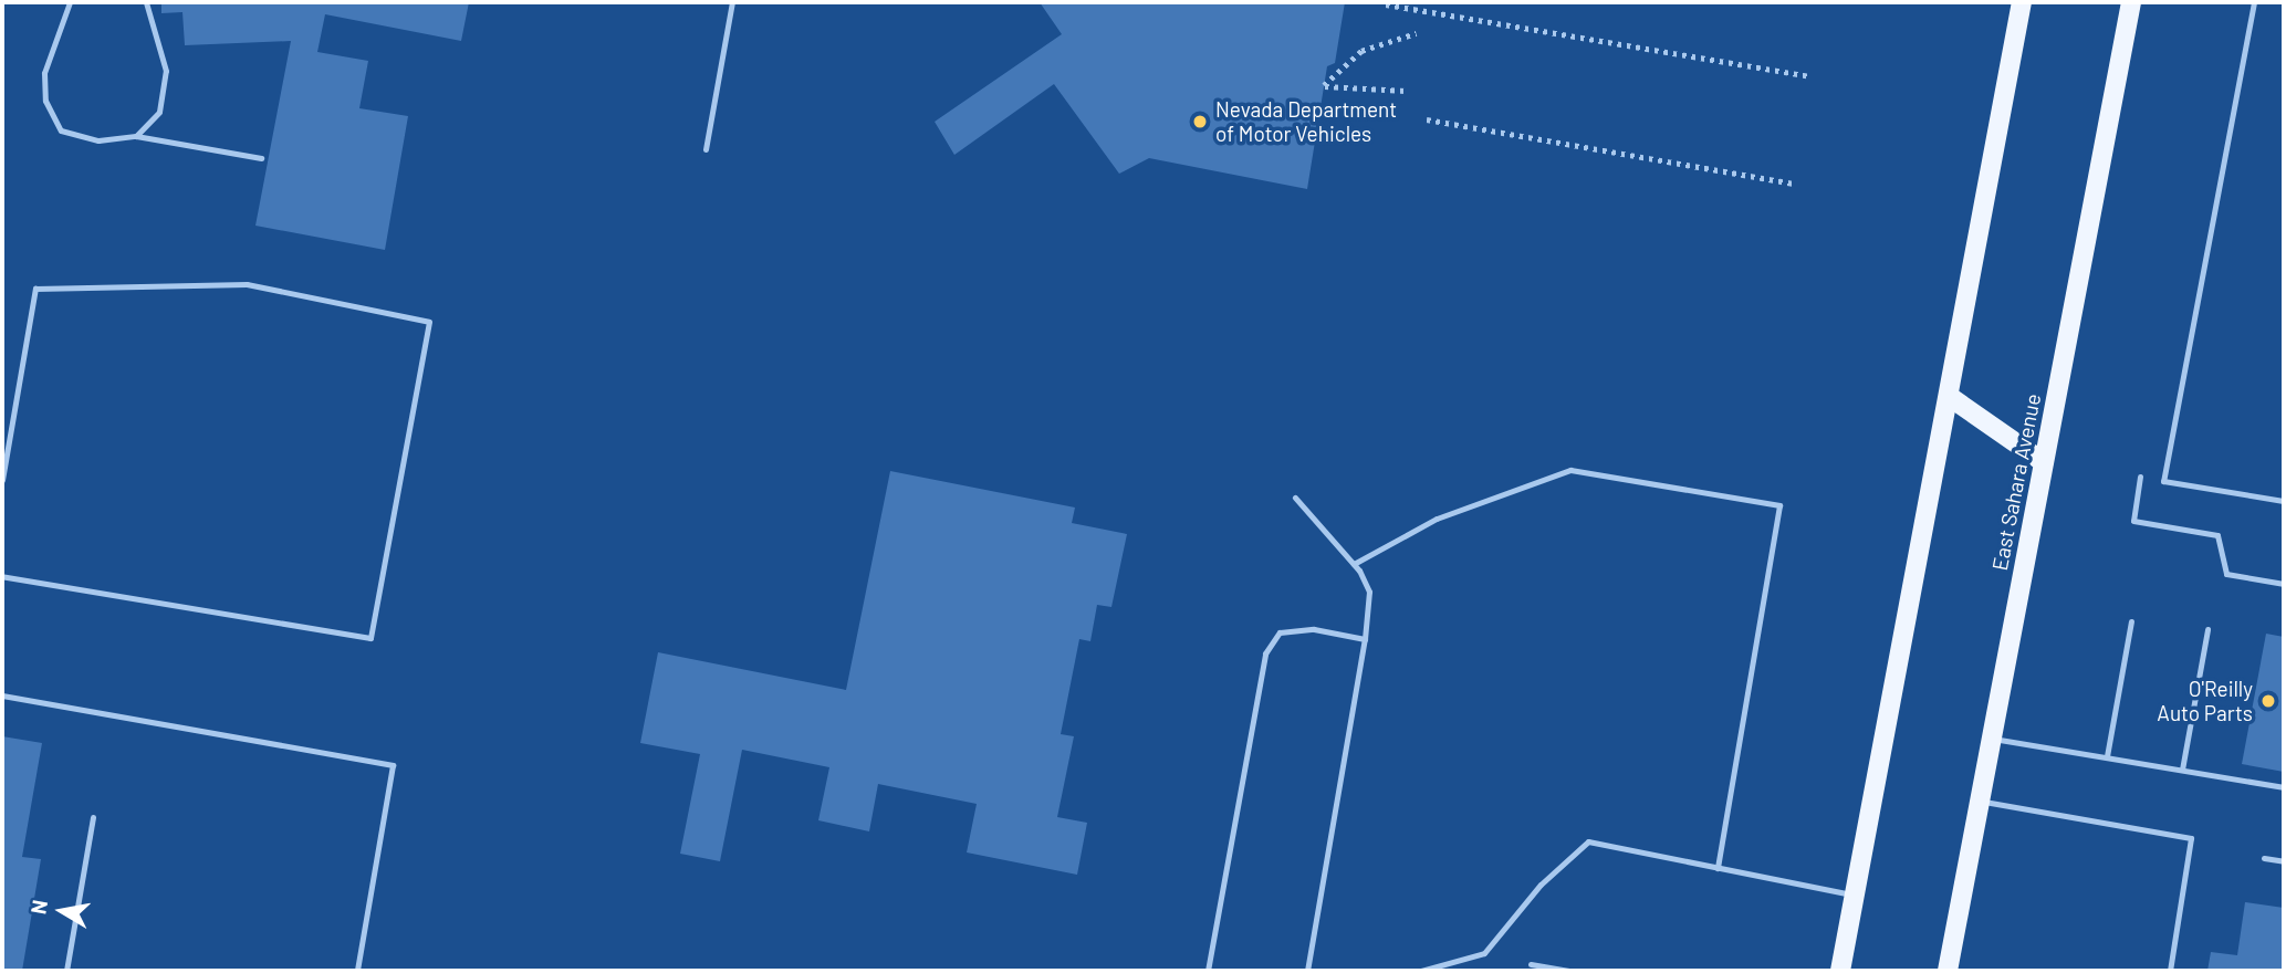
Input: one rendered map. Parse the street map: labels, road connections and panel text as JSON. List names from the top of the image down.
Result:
{
  "streets": {
    "main road": ["East Sahara Avenue"]
  },
  "places": ["Nevada Department of Motor Vehicles", "O'Reilly Auto Parts"],
  "north": "left"
}
